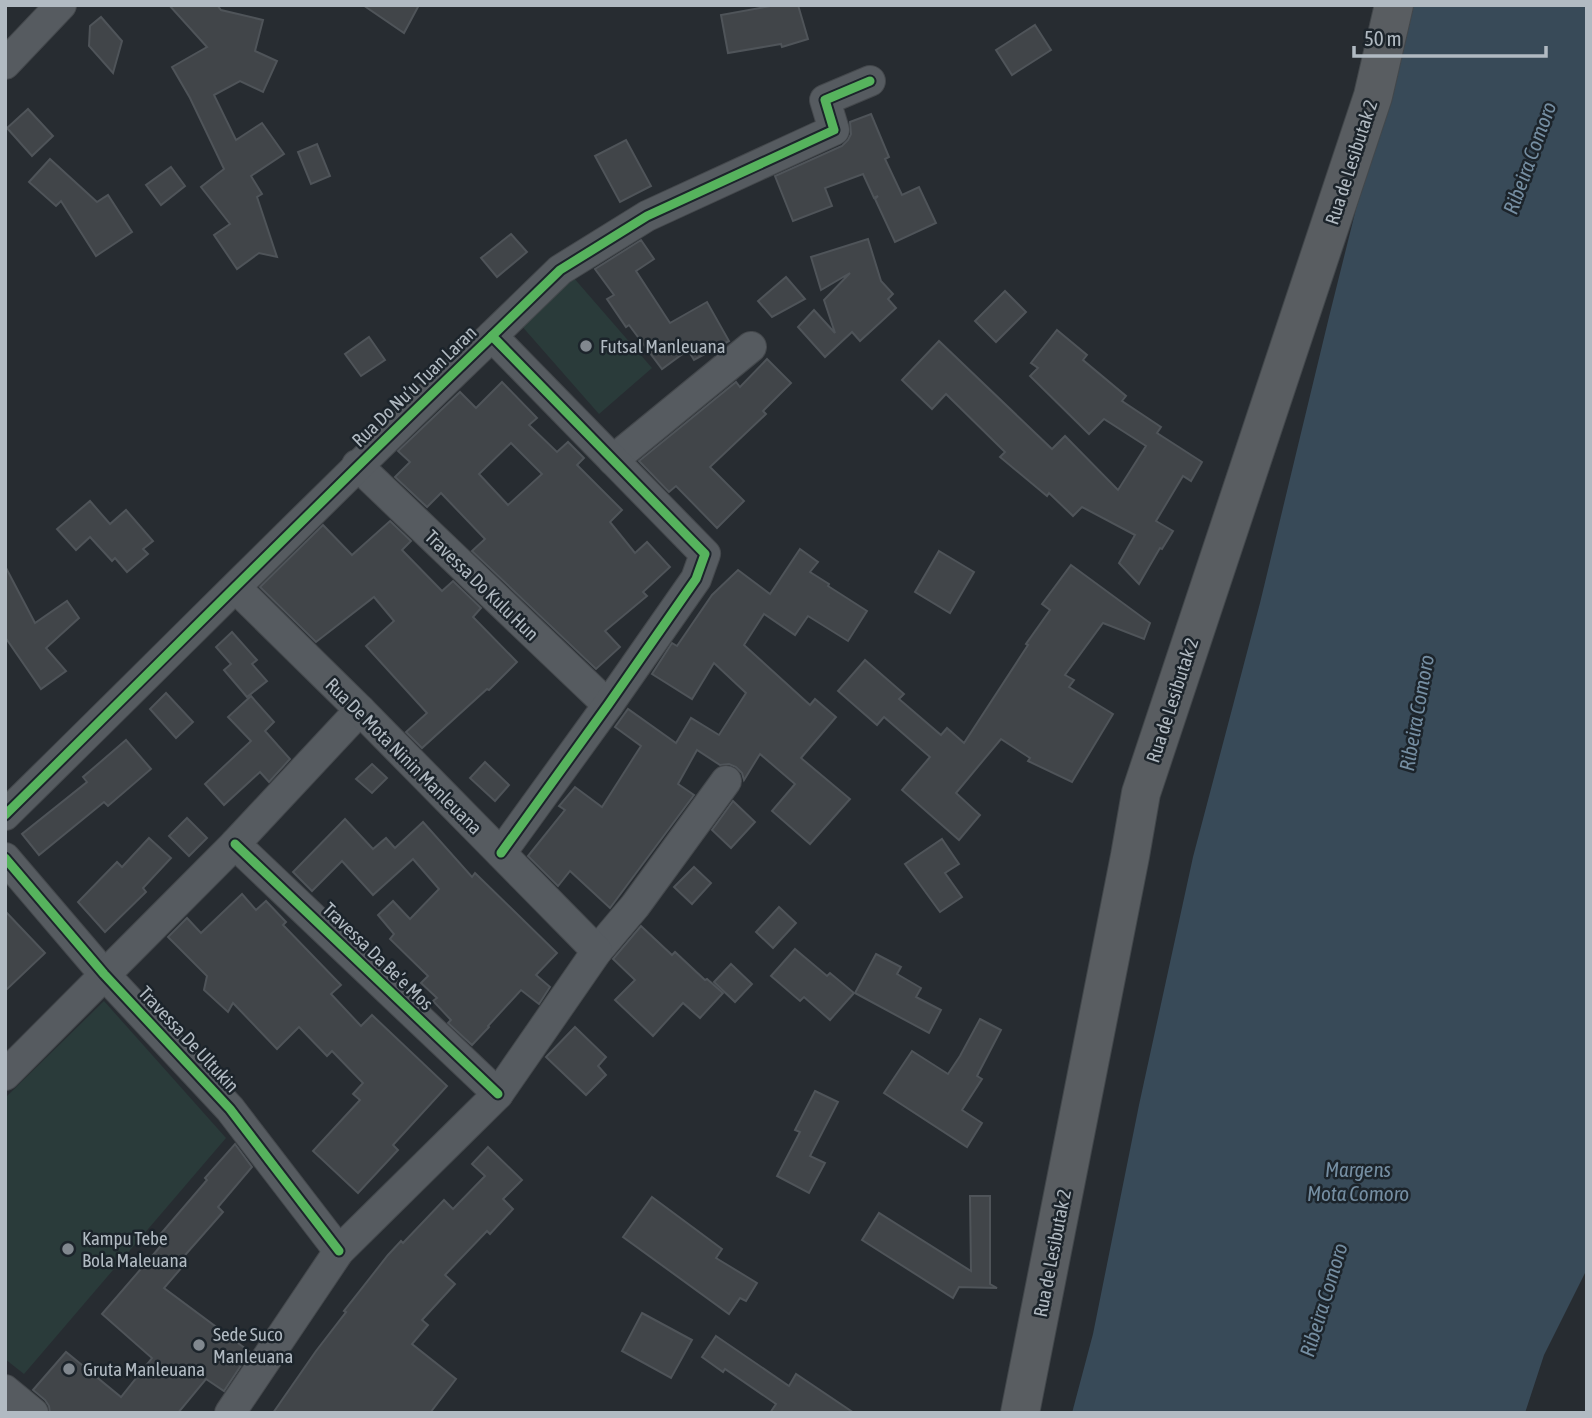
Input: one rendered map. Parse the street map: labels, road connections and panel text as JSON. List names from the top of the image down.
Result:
{
  "streets": {
    "main road": ["Rua de Lesibutak 2"],
    "street": [
      "Rua Do Nu’u Tuan Laran",
      "Travessa Do Kulu Hun",
      "Rua De Mota Ninin Manleuana",
      "Travessa Da Be’e Mos",
      "Travessa De Ultukin"
    ]
  },
  "crossings": [
    ["Rua Do Nu’u Tuan Laran", "Travessa Do Kulu Hun"],
    ["Rua Do Nu’u Tuan Laran", "Rua De Mota Ninin Manleuana"]
  ],
  "water": ["Ribeira Comoro", "Margens Mota Comoro"],
  "places": [
    "Futsal Manleuana",
    "Kampu Tebe Bola Maleuana",
    "Sede Suco Manleuana",
    "Gruta Manleuana"
  ],
  "scale_bar": "50 m"
}
